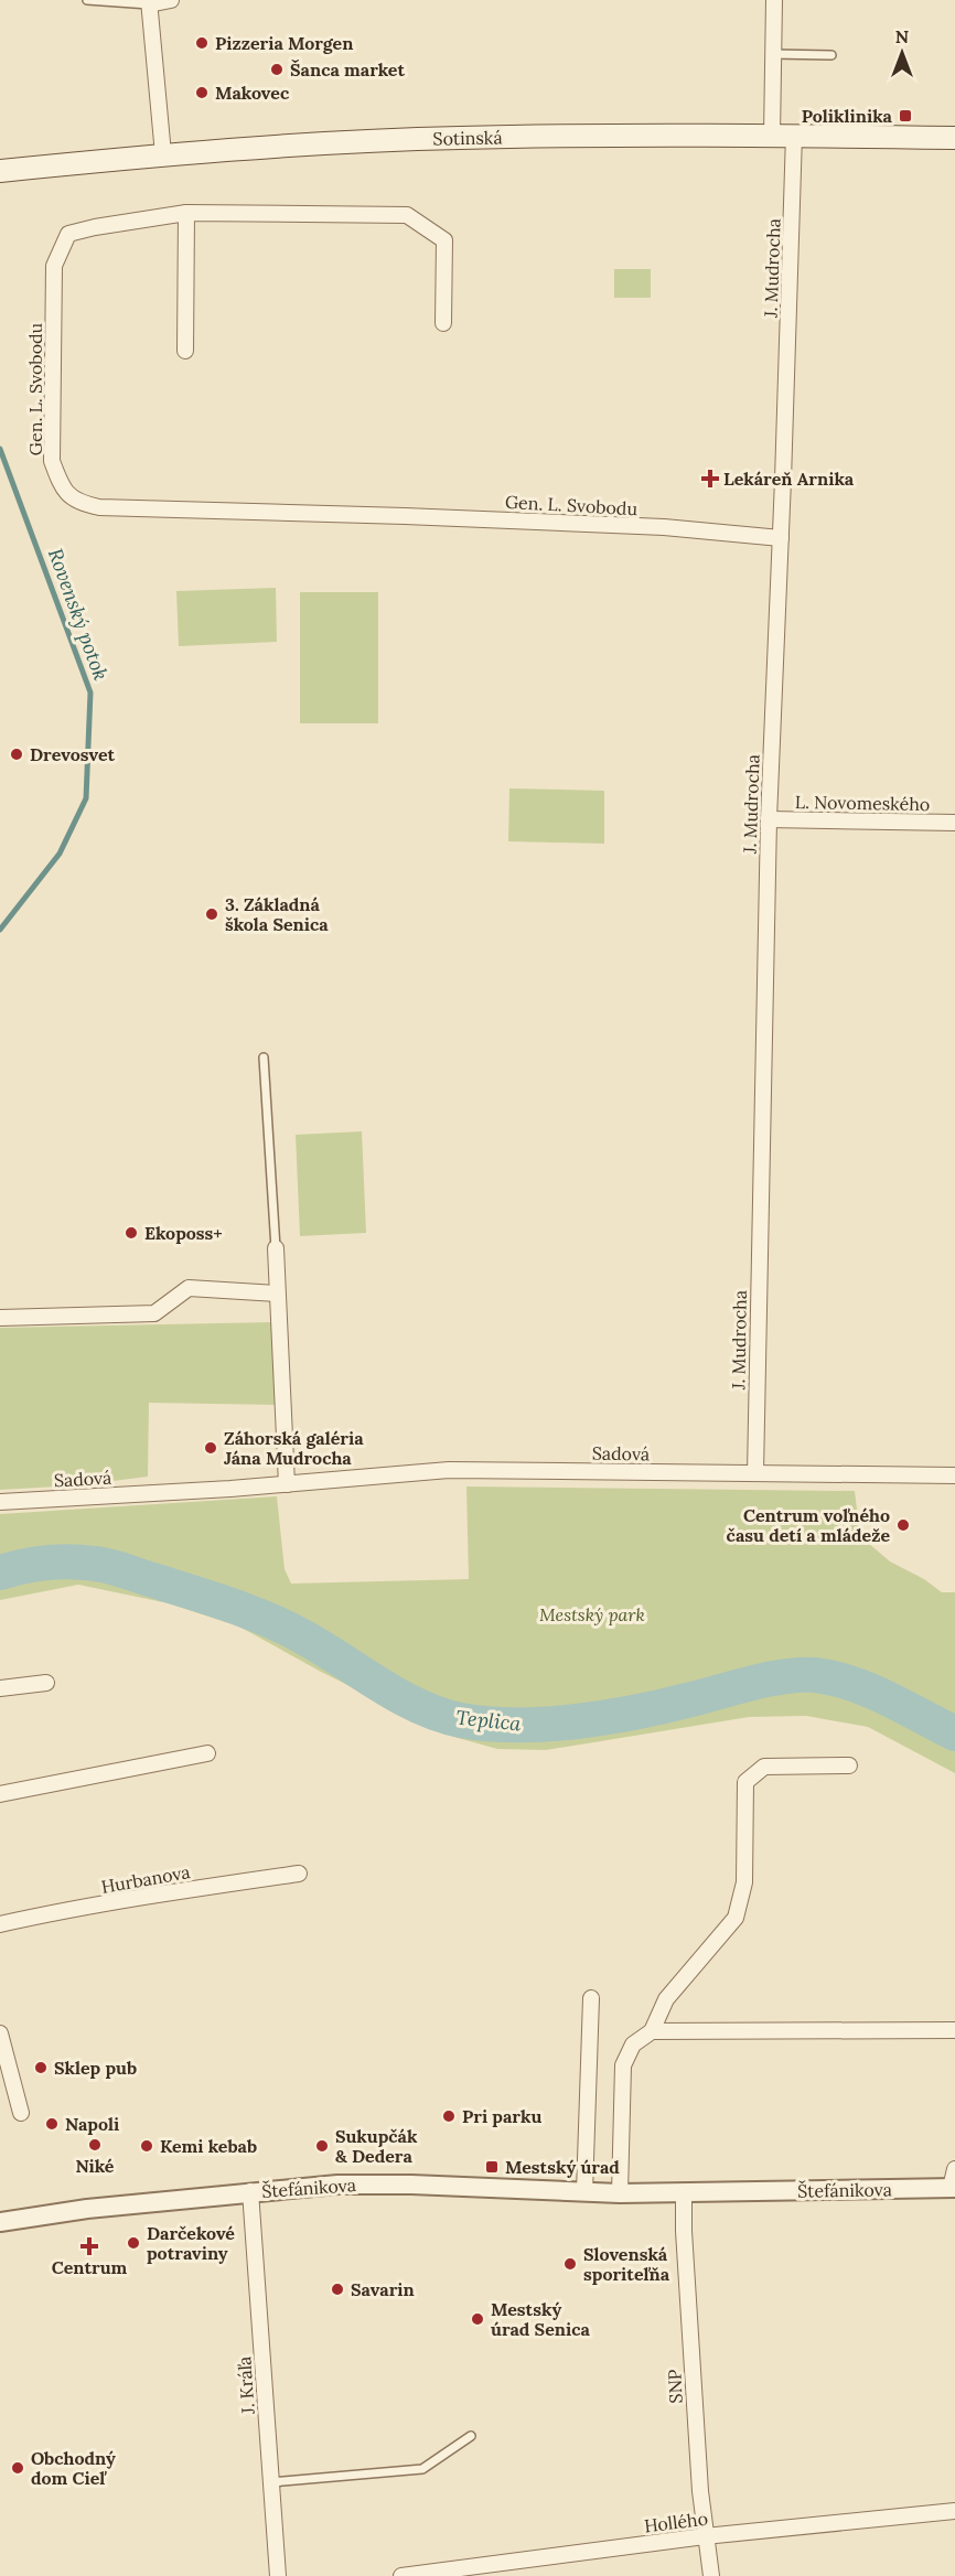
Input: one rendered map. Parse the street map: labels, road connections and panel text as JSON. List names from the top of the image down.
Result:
{
  "streets": {
    "main road": ["Sotinská"],
    "street": [
      "J. Mudrocha",
      "Gen. L. Svobodu",
      "L. Novomeského",
      "Sadová",
      "Hurbanova",
      "Štefánikova",
      "J. Kráľa",
      "SNP",
      "Hollého"
    ]
  },
  "crossings": [
    ["Sotinská", "J. Mudrocha"],
    ["J. Mudrocha", "Gen. L. Svobodu"],
    ["J. Mudrocha", "L. Novomeského"],
    ["J. Mudrocha", "Sadová"],
    ["Štefánikova", "J. Kráľa"],
    ["Štefánikova", "SNP"],
    ["SNP", "Hollého"]
  ],
  "water": ["Rovenský potok", "Teplica"],
  "parks": ["Mestský park"],
  "places": {
    "other": [
      "Pizzeria Morgen",
      "Šanca market",
      "Makovec",
      "Drevosvet",
      "3. Základná škola Senica",
      "Ekoposs+",
      "Záhorská galéria Jána Mudrocha",
      "Centrum voľného času detí a mládeže",
      "Sklep pub",
      "Pri parku",
      "Napoli",
      "Niké",
      "Kemi kebab",
      "Sukupčák & Dedera",
      "Darčekové potraviny",
      "Slovenská sporiteľňa",
      "Savarin",
      "Mestský úrad Senica",
      "Obchodný dom Cieľ"
    ],
    "transit": ["Poliklinika", "Mestský úrad"],
    "health": ["Lekáreň Arnika", "Centrum"]
  },
  "north": "top"
}
